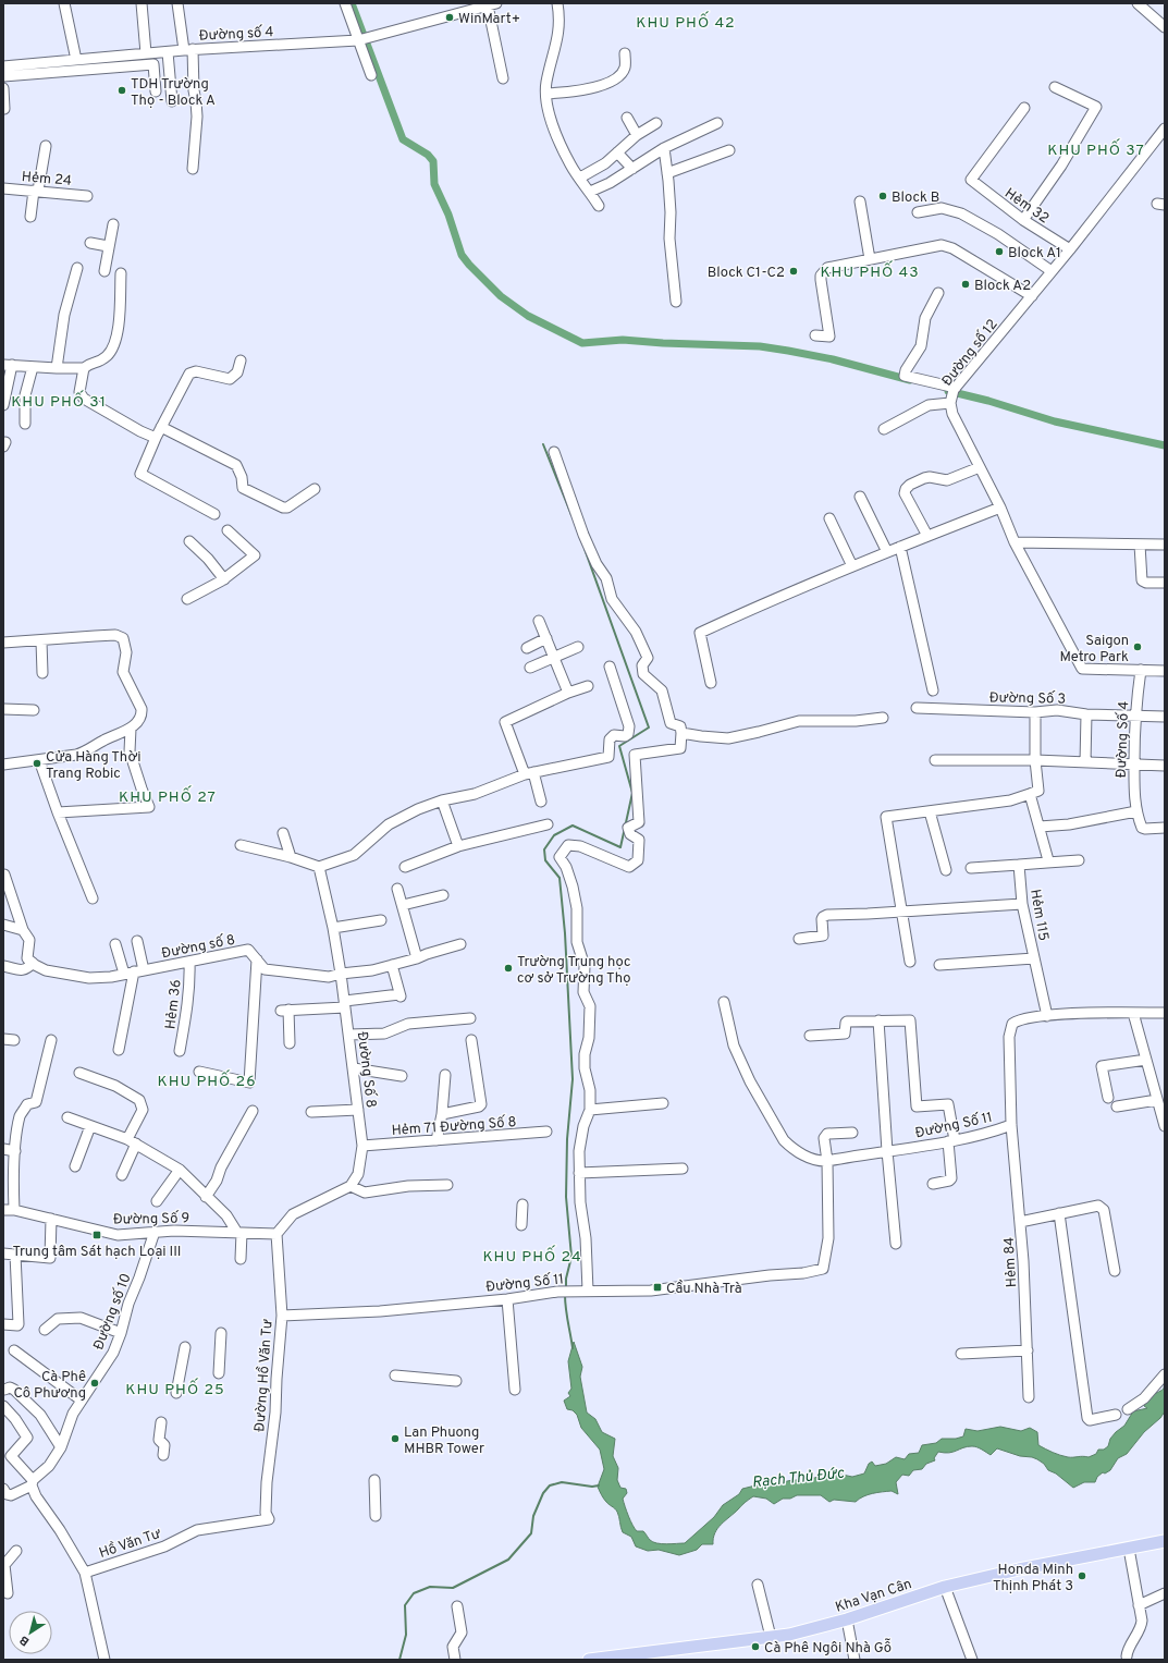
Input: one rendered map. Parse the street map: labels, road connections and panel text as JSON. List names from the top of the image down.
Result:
{
  "streets": {
    "main road": ["Kha Vạn Cân"],
    "street": [
      "Đường số 4",
      "Hẻm 24",
      "Hẻm 32",
      "Đường số 12",
      "Đường Số 3",
      "Đường Số 4",
      "Hẻm 115",
      "Đường số 8",
      "Hẻm 36",
      "Đường Số 8",
      "Đường Số 11",
      "Hẻm 71 Đường Số 8",
      "Đường Số 9",
      "Hẻm 84",
      "Đường số 10",
      "Đường Hồ Văn Tư",
      "Hồ Văn Tư"
    ]
  },
  "crossings": [
    ["Hẻm 32", "Đường số 12"],
    ["Đường số 12", "Đường Số 4"],
    ["Đường Số 3", "Đường Số 4"],
    ["Hẻm 115", "Đường Số 11"],
    ["Đường số 8", "Hẻm 36"],
    ["Đường số 8", "Đường Số 8"],
    ["Đường Số 8", "Hẻm 71 Đường Số 8"],
    ["Đường Số 11", "Hẻm 84"],
    ["Đường Số 11", "Đường Hồ Văn Tư"],
    ["Đường Số 9", "Đường số 10"],
    ["Đường Số 9", "Đường Hồ Văn Tư"],
    ["Đường Hồ Văn Tư", "Hồ Văn Tư"]
  ],
  "districts": [
    "KHU PHỐ 42",
    "KHU PHỐ 37",
    "KHU PHỐ 43",
    "KHU PHỐ 31",
    "KHU PHỐ 27",
    "KHU PHỐ 26",
    "KHU PHỐ 24",
    "KHU PHỐ 25"
  ],
  "water": ["Rạch Thủ Đức"],
  "places": {
    "other": [
      "WinMart+",
      "TDH Trường Thọ - Block A",
      "Block B",
      "Block A1",
      "Block C1-C2",
      "Block A2",
      "Saigon Metro Park",
      "Cửa Hàng Thời Trang Robic",
      "Trường Trung học cơ sở Trường Thọ",
      "Cà Phê Cô Phương",
      "Lan Phuong MHBR Tower",
      "Honda Minh Thịnh Phát 3",
      "Cà Phê Ngôi Nhà Gỗ"
    ],
    "transit": ["Trung tâm Sát hạch Loại III", "Cầu Nhà Trà"]
  },
  "north": "bottom left"
}
